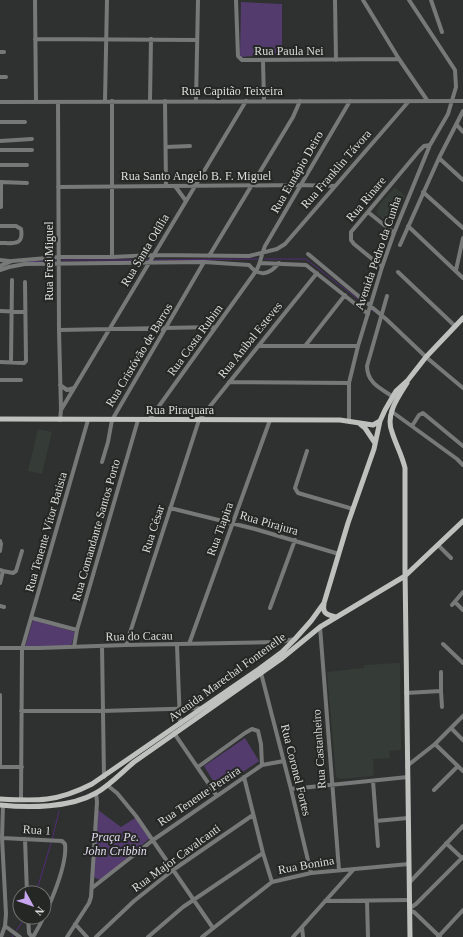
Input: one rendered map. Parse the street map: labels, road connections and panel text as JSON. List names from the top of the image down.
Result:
{
  "streets": {
    "main road": ["Rua Piraquara", "Avenida Marechal Fontenelle"],
    "street": [
      "Rua Paula Nei",
      "Rua Capitão Teixeira",
      "Rua Franklin Távora",
      "Rua Eunápio Deiro",
      "Rua Santo Angelo B. F. Miguel",
      "Rua Rinare",
      "Rua Santa Odília",
      "Avenida Pedro da Cunha",
      "Rua Frei Miguel",
      "Rua Costa Rubim",
      "Rua Anibal Esteves",
      "Rua Cristóvão de Barros",
      "Rua Pirajura",
      "Rua César",
      "Rua Tiapira",
      "Rua Comandante Santos Porto",
      "Rua Tenente Vítor Batista",
      "Rua do Cacau",
      "Rua Castanheiro",
      "Rua Coronel Fortes",
      "Rua Tenente Pereira",
      "Rua 1",
      "Rua Major Cavalcanti",
      "Rua Bonina"
    ]
  },
  "crossings": [
    ["Rua Capitão Teixeira", "Rua Franklin Távora"],
    ["Rua Capitão Teixeira", "Rua Eunápio Deiro"],
    ["Rua Capitão Teixeira", "Rua Santa Odília"],
    ["Rua Capitão Teixeira", "Avenida Pedro da Cunha"],
    ["Rua Capitão Teixeira", "Rua Frei Miguel"],
    ["Rua Franklin Távora", "Rua Eunápio Deiro"],
    ["Rua Franklin Távora", "Rua Santo Angelo B. F. Miguel"],
    ["Rua Eunápio Deiro", "Rua Santo Angelo B. F. Miguel"],
    ["Rua Eunápio Deiro", "Rua Costa Rubim"],
    ["Rua Santo Angelo B. F. Miguel", "Rua Santa Odília"],
    ["Rua Santo Angelo B. F. Miguel", "Rua Frei Miguel"],
    ["Rua Rinare", "Avenida Pedro da Cunha"],
    ["Rua Santa Odília", "Rua Frei Miguel"],
    ["Avenida Pedro da Cunha", "Rua Piraquara"],
    ["Rua Frei Miguel", "Rua Piraquara"],
    ["Rua Costa Rubim", "Rua Piraquara"],
    ["Rua Anibal Esteves", "Rua Piraquara"],
    ["Rua Anibal Esteves", "Rua César"],
    ["Rua Cristóvão de Barros", "Rua Piraquara"],
    ["Rua Piraquara", "Rua César"],
    ["Rua Piraquara", "Rua Tiapira"],
    ["Rua Piraquara", "Rua Comandante Santos Porto"],
    ["Rua Piraquara", "Rua Tenente Vítor Batista"],
    ["Rua Piraquara", "Avenida Marechal Fontenelle"],
    ["Rua Pirajura", "Rua César"],
    ["Rua Pirajura", "Rua Tiapira"],
    ["Rua Pirajura", "Avenida Marechal Fontenelle"],
    ["Rua César", "Rua do Cacau"],
    ["Rua Tiapira", "Rua do Cacau"],
    ["Rua Comandante Santos Porto", "Rua do Cacau"],
    ["Rua Tenente Vítor Batista", "Rua do Cacau"],
    ["Rua Tenente Vítor Batista", "Avenida Marechal Fontenelle"],
    ["Rua do Cacau", "Avenida Marechal Fontenelle"],
    ["Avenida Marechal Fontenelle", "Rua Castanheiro"],
    ["Avenida Marechal Fontenelle", "Rua Coronel Fortes"],
    ["Rua Castanheiro", "Rua Bonina"],
    ["Rua Coronel Fortes", "Rua Tenente Pereira"],
    ["Rua Coronel Fortes", "Rua Bonina"]
  ],
  "parks": ["Praça Pe. John Cribbin"],
  "north": "bottom right"
}
